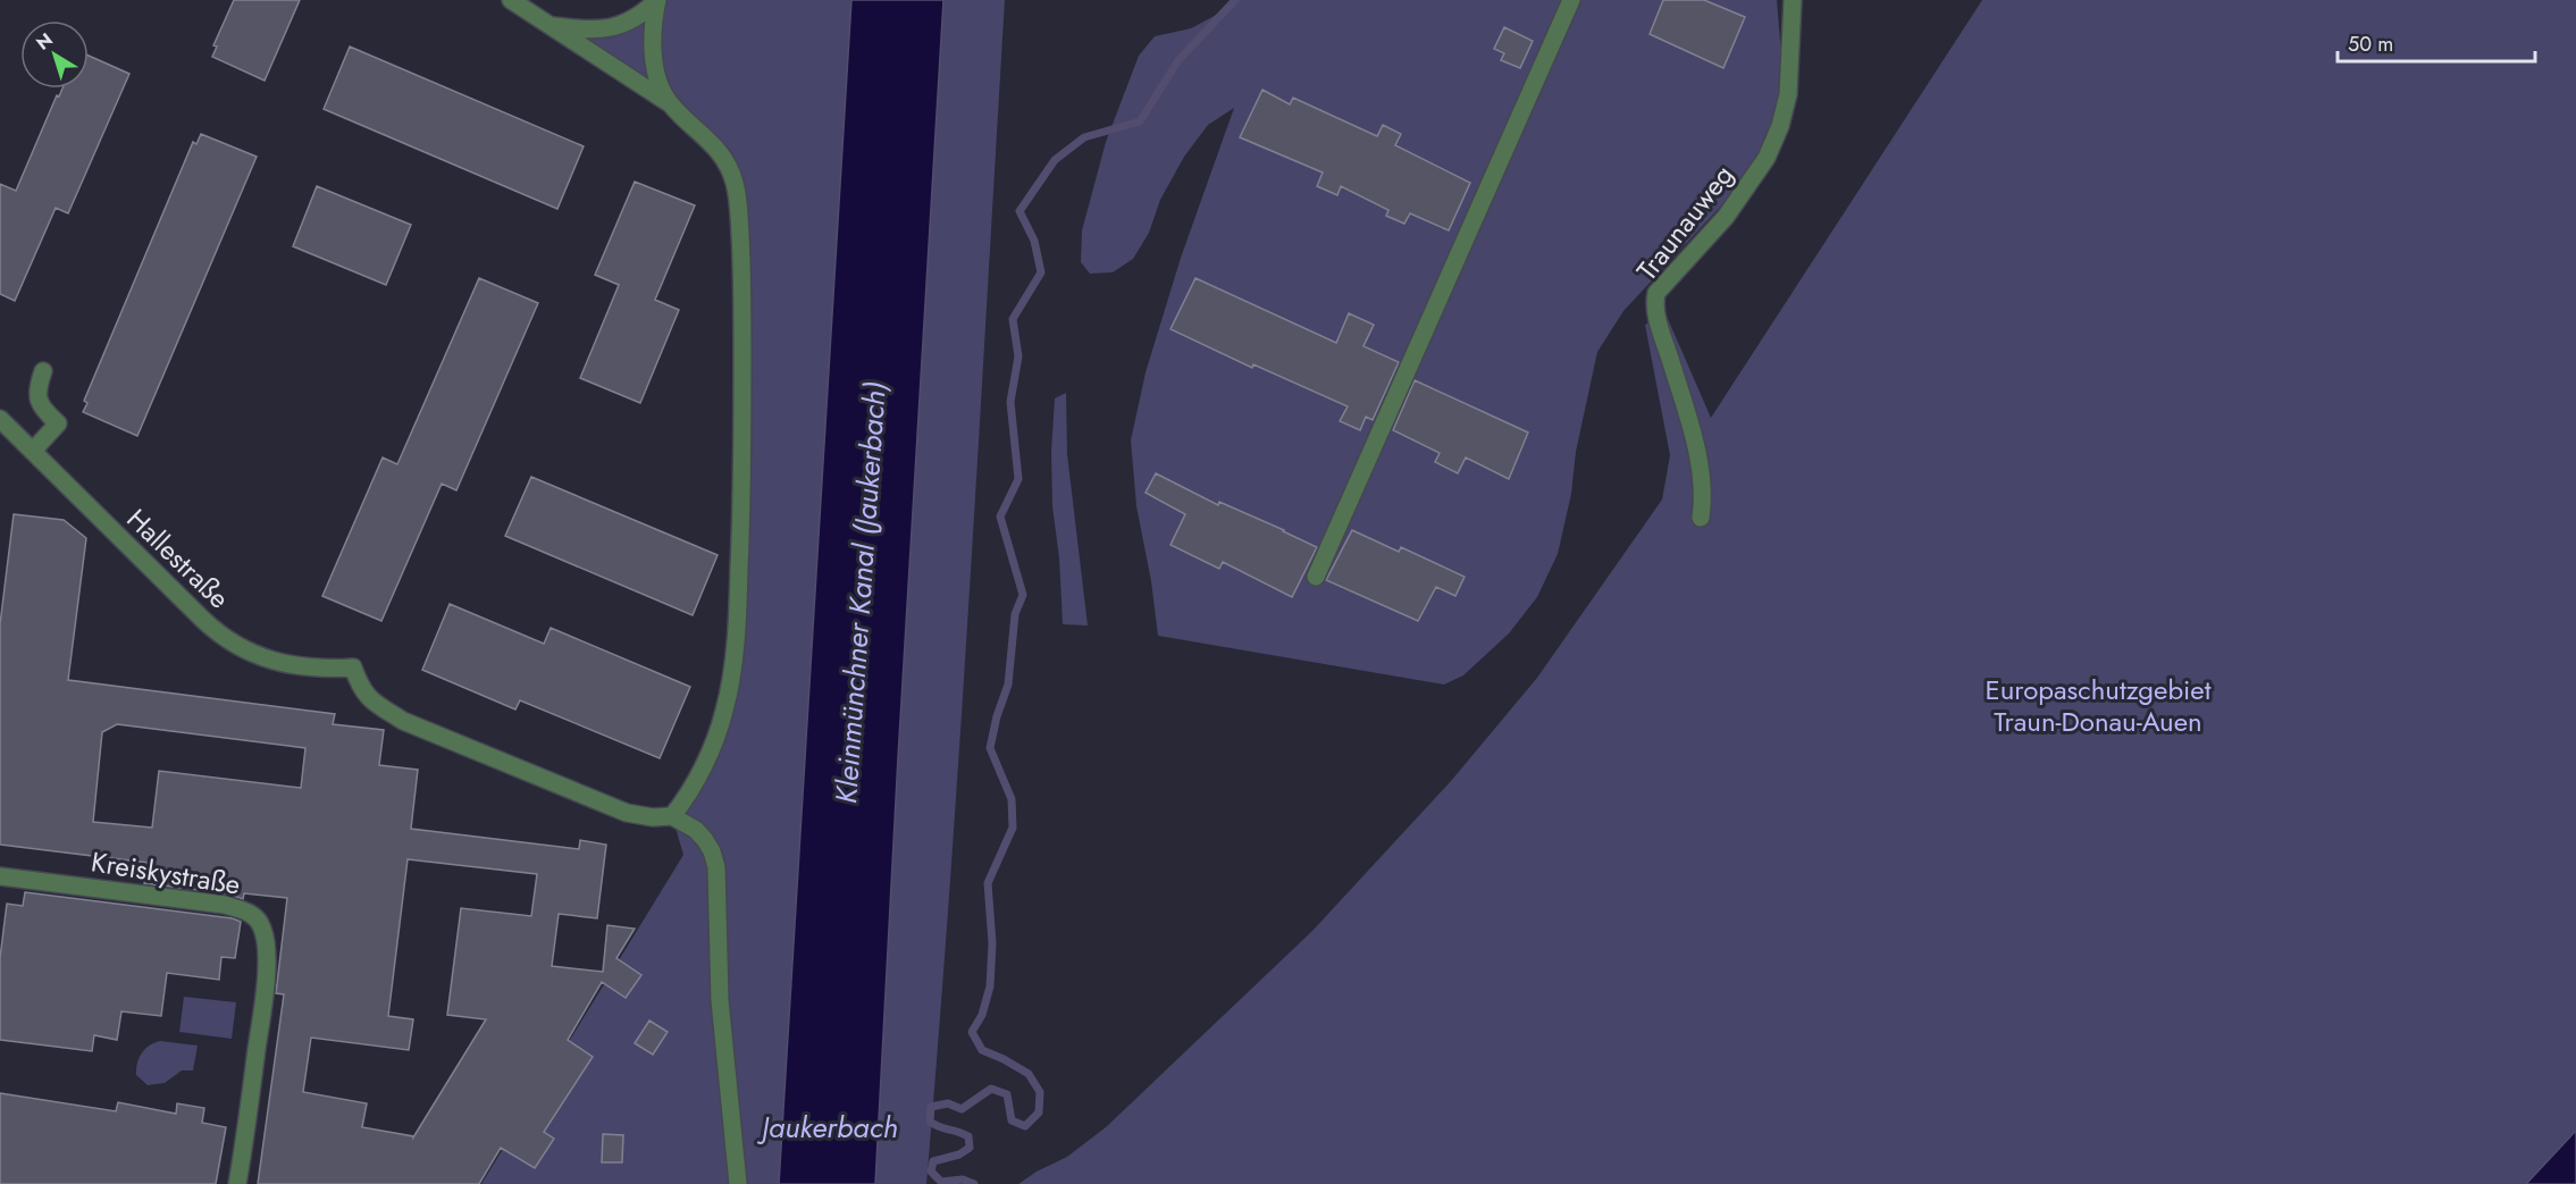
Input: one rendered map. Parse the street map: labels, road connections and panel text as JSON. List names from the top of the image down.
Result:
{
  "streets": {
    "street": ["Traunauweg", "Hallestraße", "Kreiskystraße"]
  },
  "water": ["Kleinmünchner Kanal (Jaukerbach)", "Jaukerbach"],
  "parks": ["Europaschutzgebiet Traun-Donau-Auen"],
  "scale_bar": "50 m",
  "north": "top left"
}
